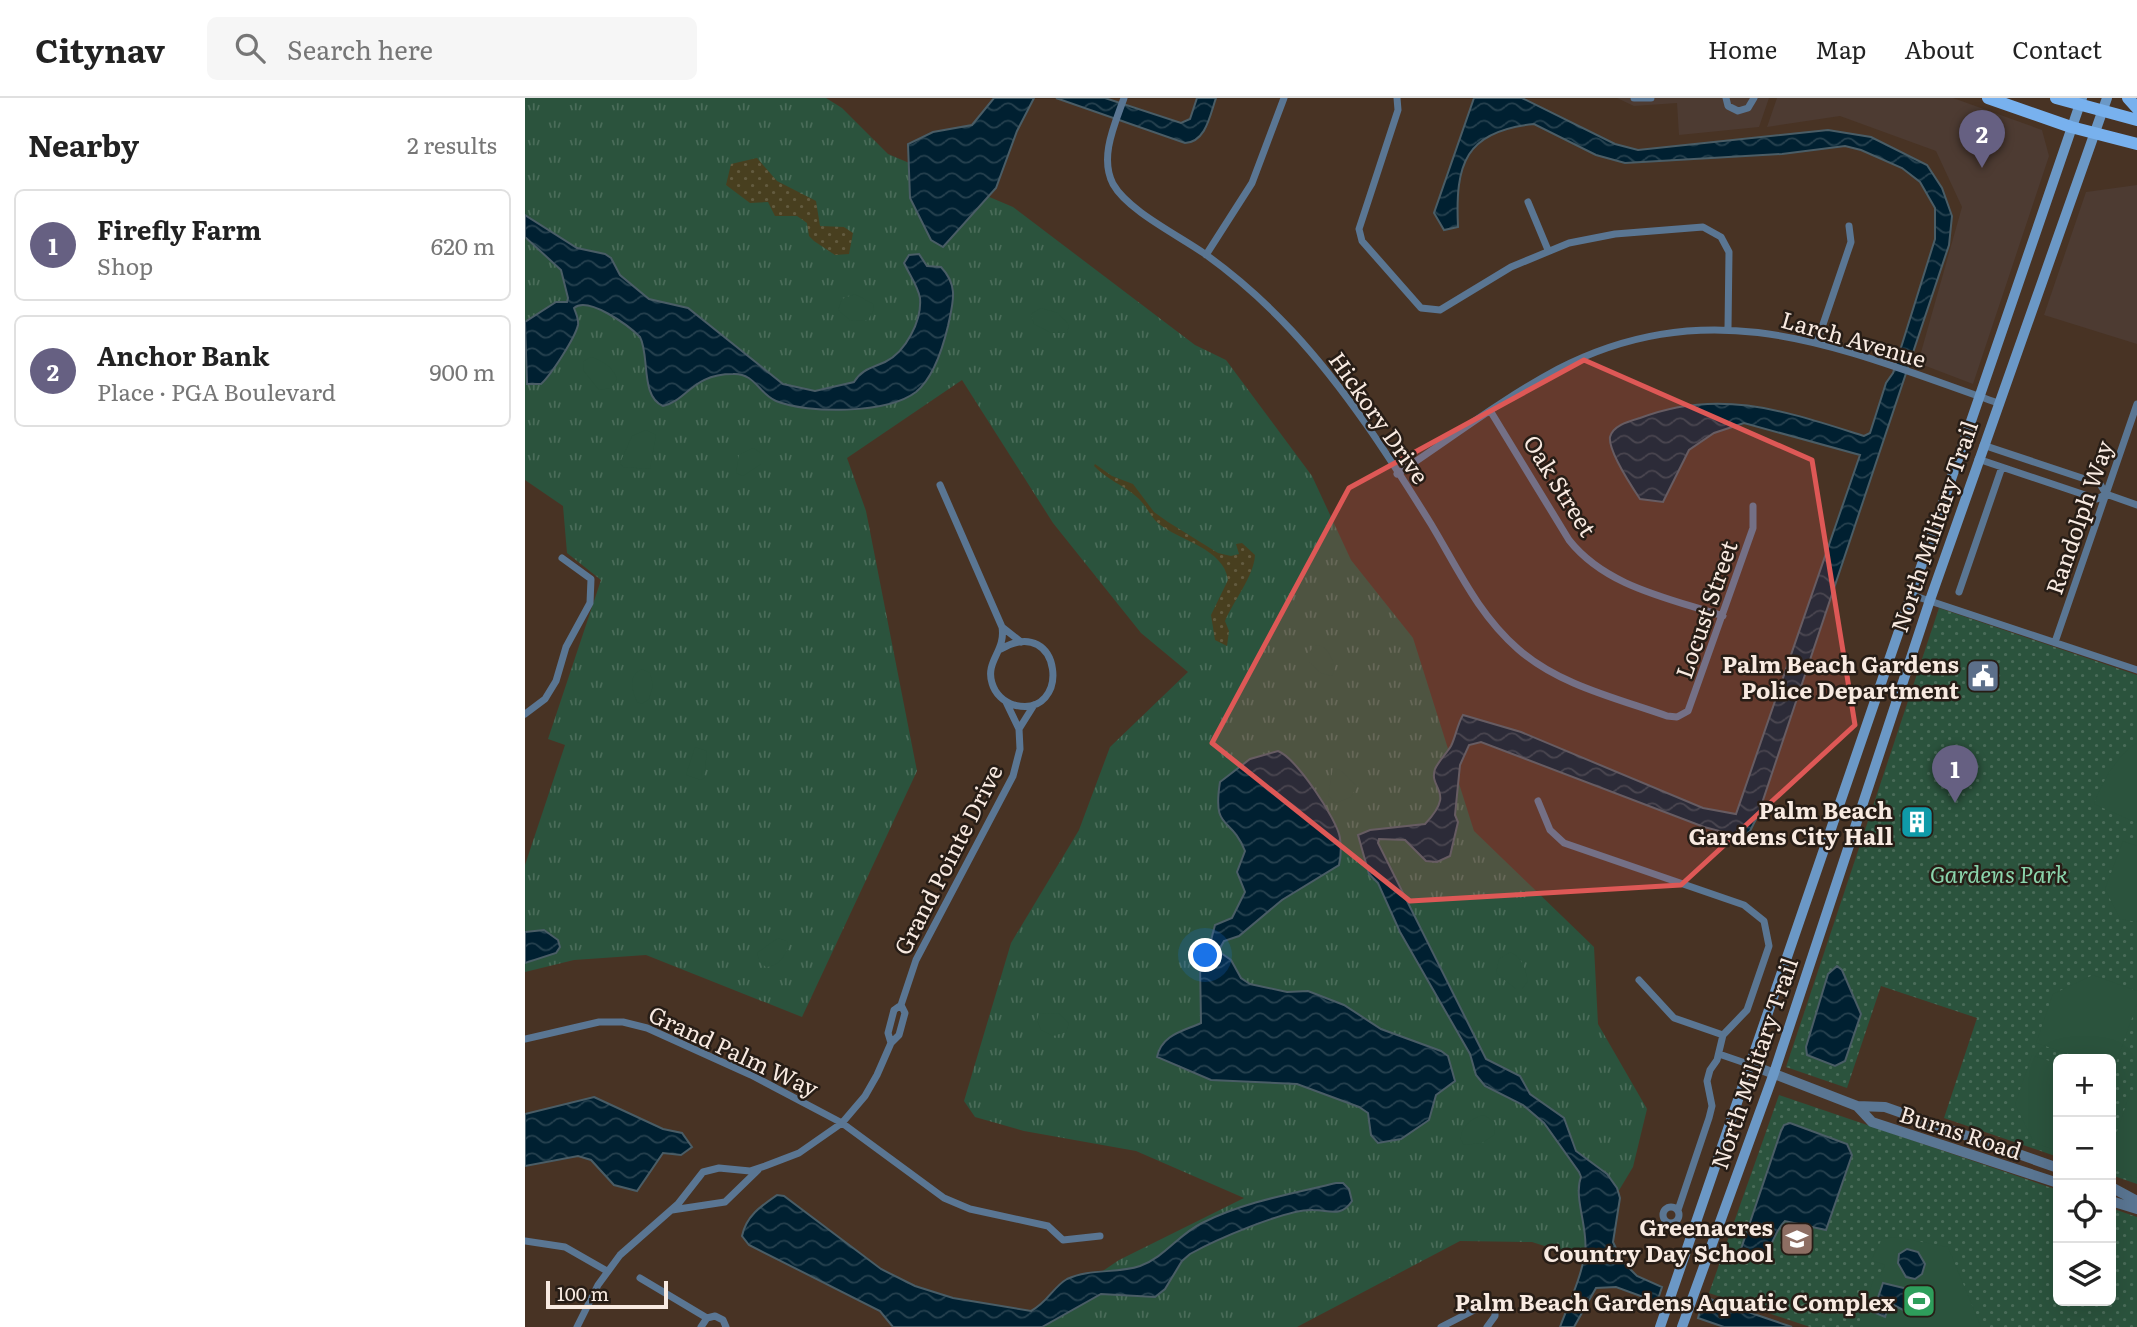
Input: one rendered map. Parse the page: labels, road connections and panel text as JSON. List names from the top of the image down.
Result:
{
  "streets": {
    "main road": ["North Military Trail"],
    "street": [
      "Larch Avenue",
      "Hickory Drive",
      "Oak Street",
      "Randolph Way",
      "Locust Street",
      "Grand Pointe Drive",
      "Grand Palm Way",
      "Burns Road"
    ]
  },
  "crossings": [
    ["Larch Avenue", "Hickory Drive"],
    ["Larch Avenue", "Oak Street"],
    ["Larch Avenue", "North Military Trail"],
    ["Hickory Drive", "Locust Street"],
    ["Oak Street", "Locust Street"],
    ["North Military Trail", "Burns Road"],
    ["Grand Pointe Drive", "Grand Palm Way"]
  ],
  "parks": ["Gardens Park"],
  "places": {
    "public building": ["Palm Beach Gardens Police Department"],
    "building": ["Palm Beach Gardens City Hall"],
    "school or university": ["Greenacres Country Day School"],
    "sports": ["Palm Beach Gardens Aquatic Complex"]
  },
  "scale_bar": "100 m",
  "page": {
    "header": "Citynav",
    "search": "Search here",
    "nav": [
      "Home",
      "Map",
      "About",
      "Contact"
    ],
    "heading": ["Nearby", "2 results"],
    "pins": ["2", "1"],
    "list": [
      {
        "mark": "1",
        "name": "Firefly Farm",
        "note": "Shop",
        "value": "620 m"
      },
      {
        "mark": "2",
        "name": "Anchor Bank",
        "note": "Place · PGA Boulevard",
        "value": "900 m"
      }
    ],
    "map_buttons": ["+", "−"],
    "scale": "100 m"
  }
}
